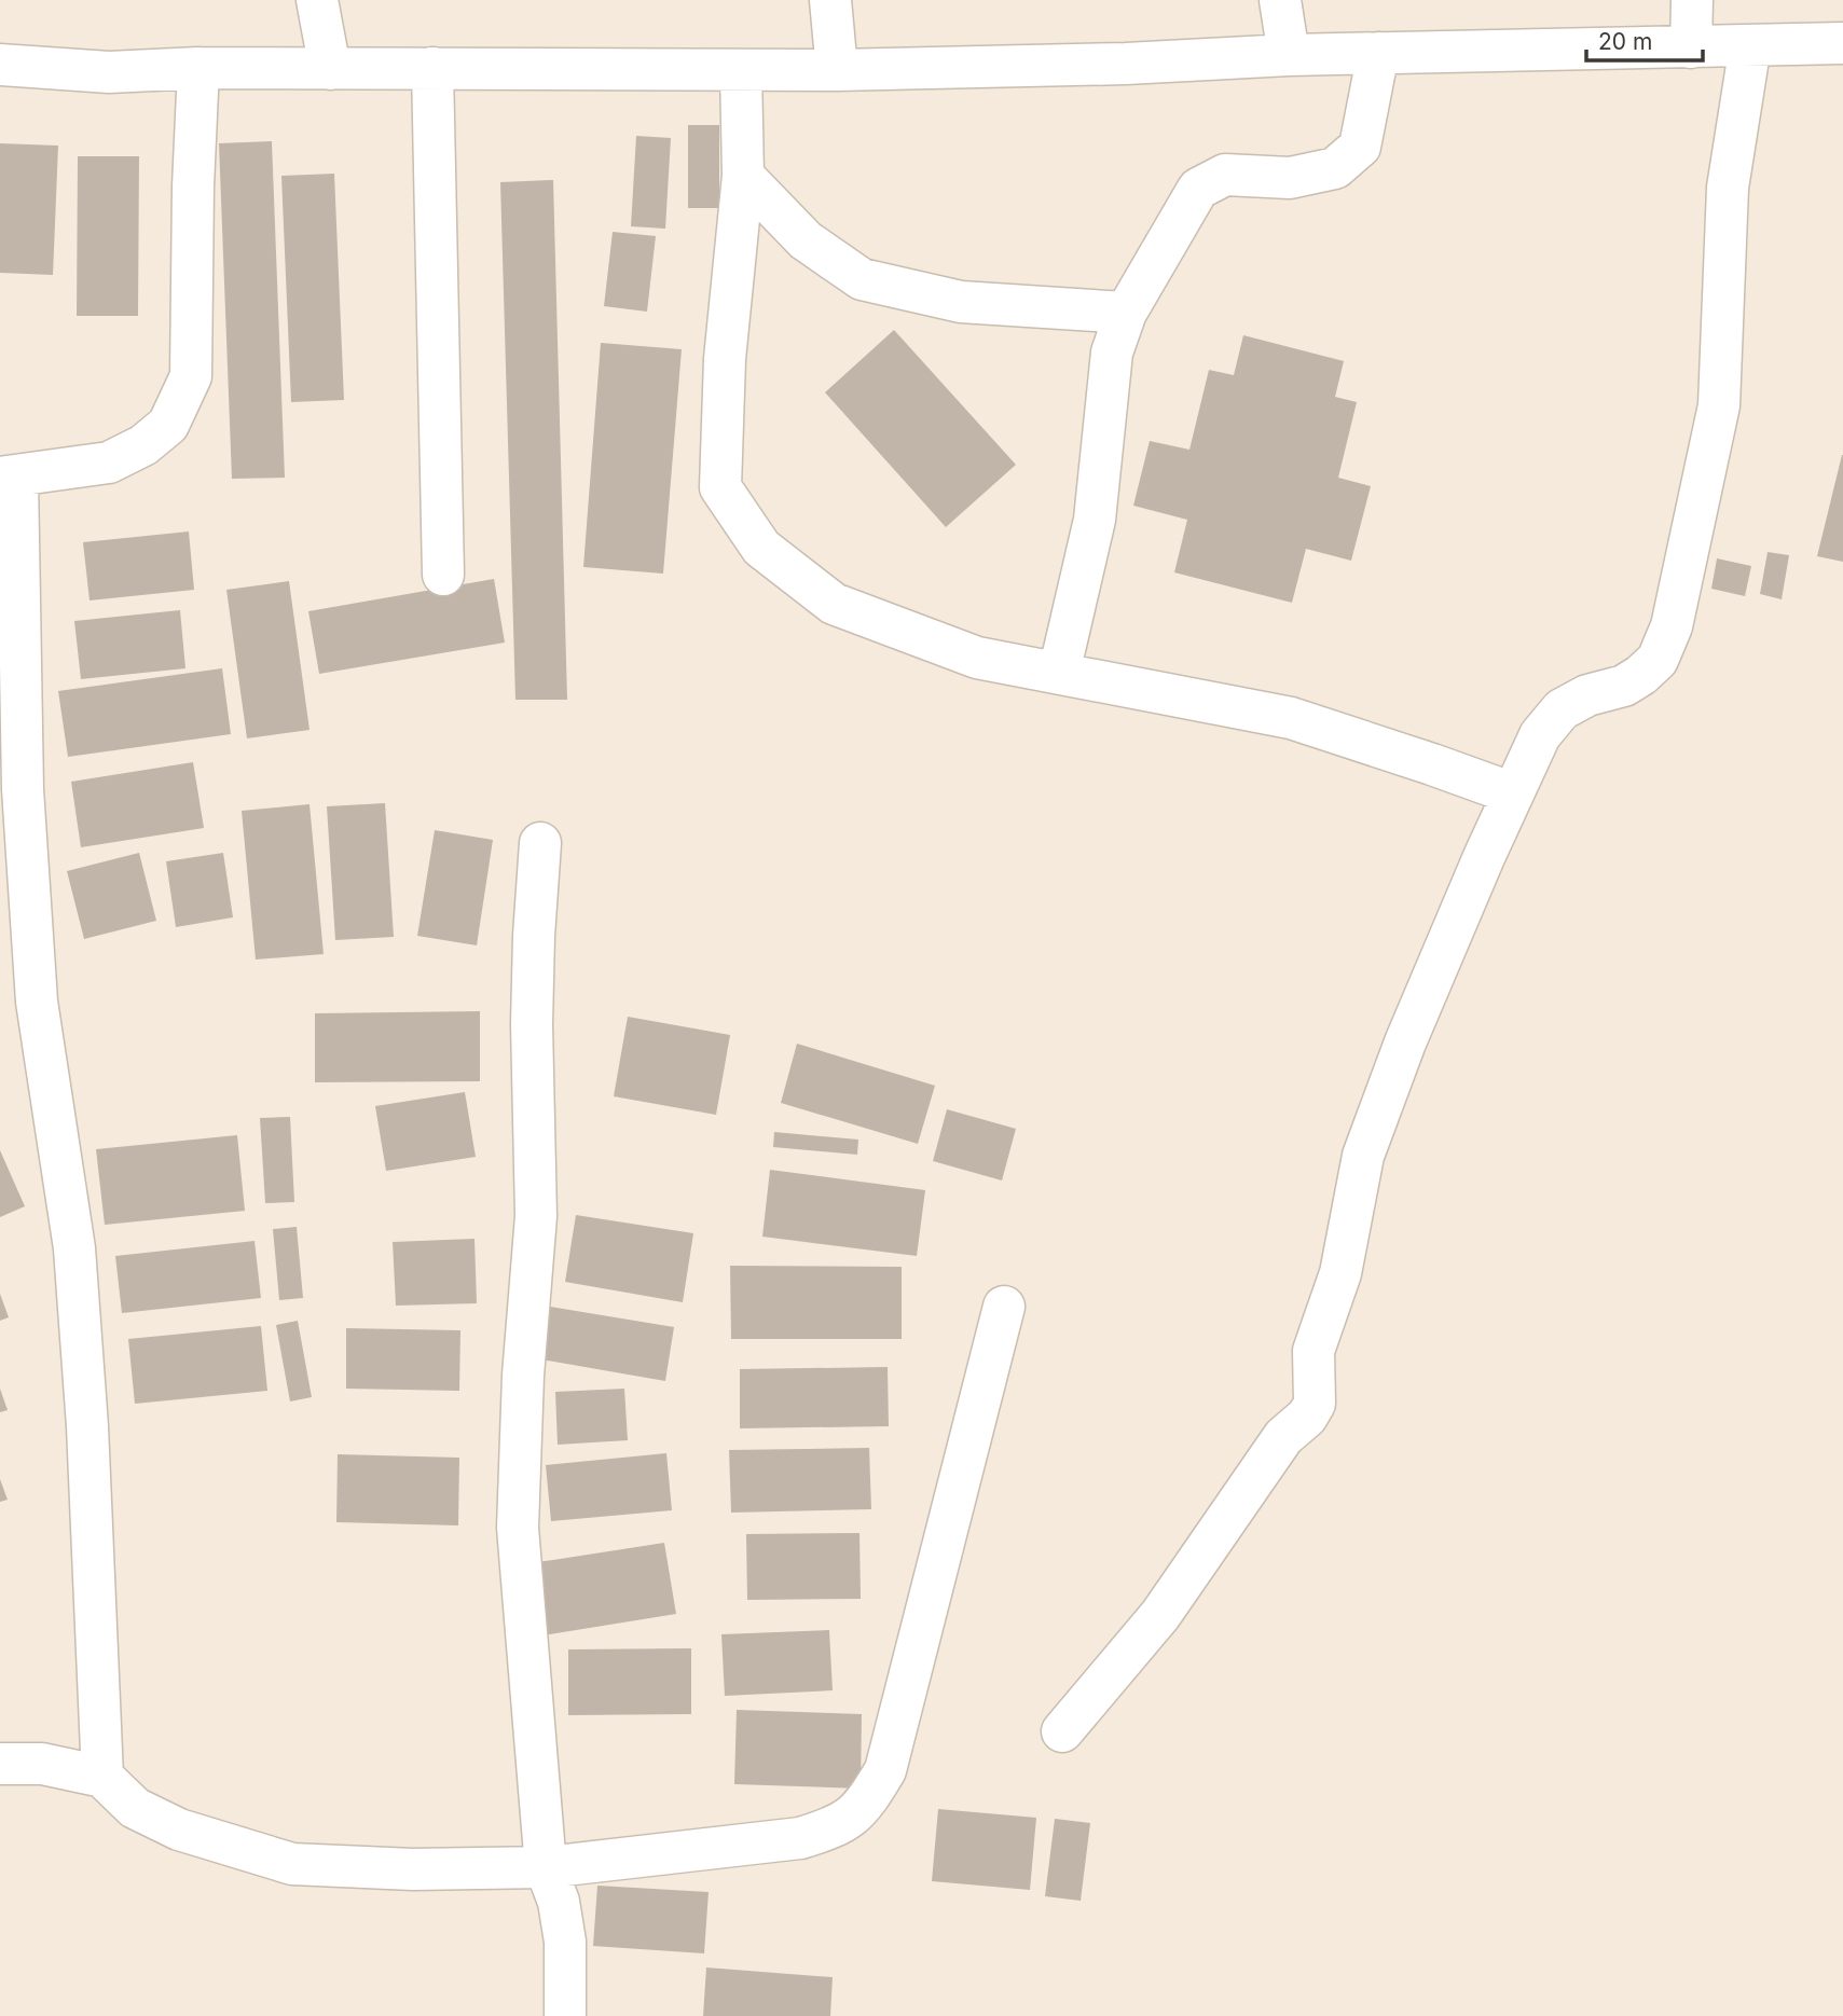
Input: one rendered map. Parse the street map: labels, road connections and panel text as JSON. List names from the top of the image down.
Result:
{
  "scale_bar": "20 m"
}
